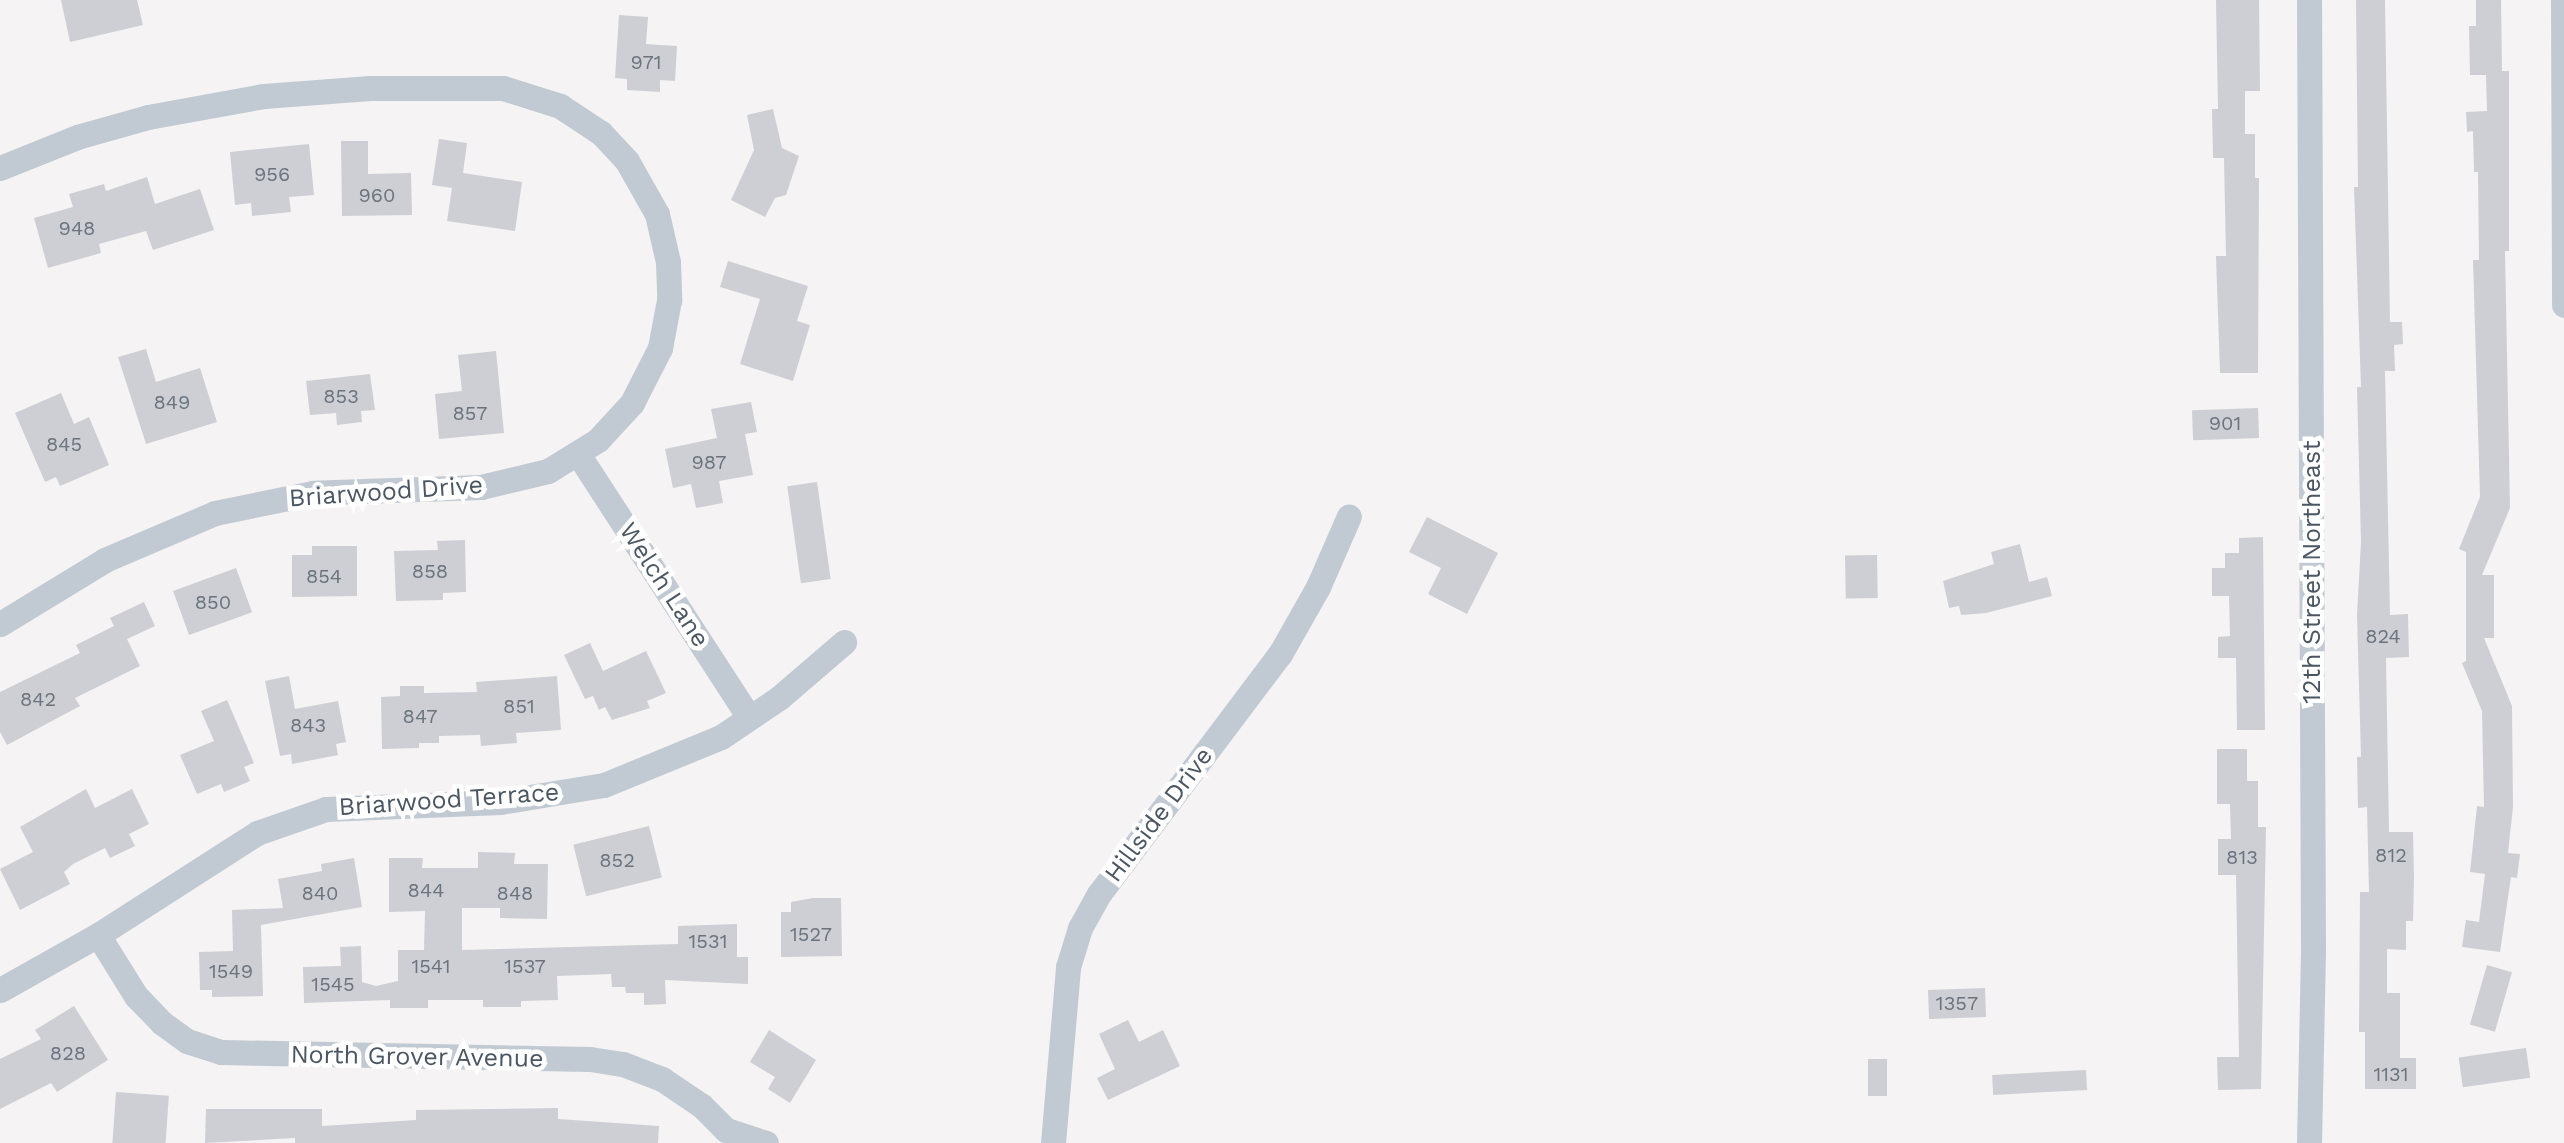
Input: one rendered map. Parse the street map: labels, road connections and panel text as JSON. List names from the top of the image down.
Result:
{
  "streets": {
    "street": [
      "Briarwood Drive",
      "12th Street Northeast",
      "Welch Lane",
      "Briarwood Terrace",
      "Hillside Drive",
      "North Grover Avenue"
    ]
  },
  "crossings": [
    ["Briarwood Drive", "Welch Lane"],
    ["Welch Lane", "Briarwood Terrace"],
    ["Briarwood Terrace", "North Grover Avenue"]
  ],
  "house_numbers": [
    "971",
    "956",
    "960",
    "948",
    "853",
    "849",
    "857",
    "901",
    "845",
    "987",
    "858",
    "854",
    "850",
    "824",
    "842",
    "851",
    "847",
    "843",
    "812",
    "813",
    "852",
    "844",
    "840",
    "848",
    "1527",
    "1531",
    "1541",
    "1537",
    "1549",
    "1545",
    "1357",
    "828",
    "1131"
  ]
}
